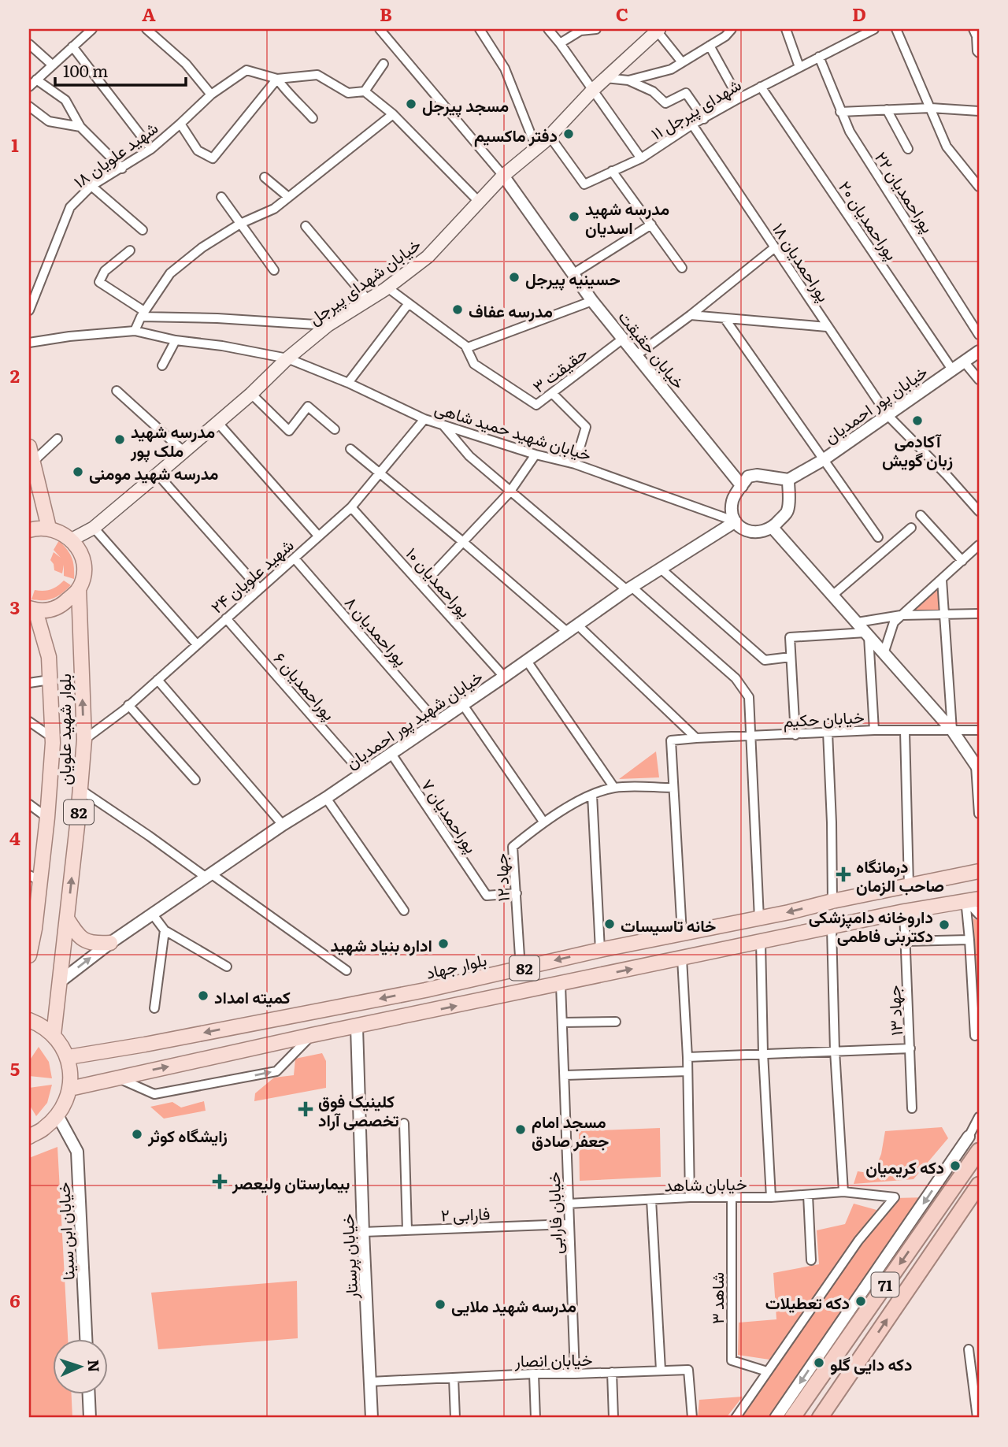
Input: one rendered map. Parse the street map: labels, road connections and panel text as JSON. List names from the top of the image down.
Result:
{
  "streets": {
    "highway": ["71"],
    "main road": [
      "خیابان شهدای پیرجل",
      "بلوار شهید علویان",
      "82",
      "بلوار جهاد"
    ],
    "street": [
      "شهدای پیرجل ۱۱",
      "شهید علویان ۱۸",
      "پوراحمدیان ۲۲",
      "پوراحمدیان ۲۰",
      "پوراحمدیان ۱۸",
      "خیابان حقیقت",
      "حقیقت ۳",
      "خیابان پور احمدیان",
      "خیابان شهید حمید شاهی",
      "شهید علویان ۲۴",
      "پوراحمدیان ۱۰",
      "پوراحمدیان ۸",
      "پوراحمدیان ۶",
      "خیابان حکیم",
      "خیابان شهید پور احمدیان",
      "پوراحمدیان ۷",
      "جهاد ۱۲",
      "جهاد ۱۳",
      "خیابان شاهد",
      "فارابی ۲",
      "خیابان فارابی",
      "خیابان ابن سینا",
      "خیابان پرستار",
      "شاهد ۳",
      "خیابان انصار"
    ]
  },
  "crossings": [
    ["شهدای پیرجل ۱۱", "پوراحمدیان ۲۲"],
    ["شهدای پیرجل ۱۱", "پوراحمدیان ۲۰"],
    ["شهدای پیرجل ۱۱", "پوراحمدیان ۱۸"],
    ["شهدای پیرجل ۱۱", "خیابان شهدای پیرجل"],
    ["پوراحمدیان ۲۰", "خیابان پور احمدیان"],
    ["پوراحمدیان ۱۸", "خیابان پور احمدیان"],
    ["خیابان شهدای پیرجل", "خیابان حقیقت"],
    ["خیابان شهدای پیرجل", "خیابان شهید حمید شاهی"],
    ["خیابان شهدای پیرجل", "82"],
    ["خیابان حقیقت", "حقیقت ۳"],
    ["خیابان حقیقت", "خیابان پور احمدیان"],
    ["خیابان حقیقت", "خیابان شهید حمید شاهی"],
    ["خیابان حقیقت", "خیابان شهید پور احمدیان"],
    ["خیابان پور احمدیان", "خیابان شهید حمید شاهی"],
    ["خیابان پور احمدیان", "خیابان شهید پور احمدیان"],
    ["خیابان شهید حمید شاهی", "شهید علویان ۲۴"],
    ["خیابان شهید حمید شاهی", "خیابان شهید پور احمدیان"],
    ["شهید علویان ۲۴", "پوراحمدیان ۱۰"],
    ["شهید علویان ۲۴", "پوراحمدیان ۸"],
    ["شهید علویان ۲۴", "پوراحمدیان ۶"],
    ["شهید علویان ۲۴", "بلوار شهید علویان"],
    ["پوراحمدیان ۱۰", "خیابان شهید پور احمدیان"],
    ["پوراحمدیان ۸", "خیابان شهید پور احمدیان"],
    ["پوراحمدیان ۶", "خیابان شهید پور احمدیان"],
    ["خیابان حکیم", "جهاد ۱۲"],
    ["خیابان شهید پور احمدیان", "بلوار شهید علویان"],
    ["خیابان شهید پور احمدیان", "پوراحمدیان ۷"],
    ["بلوار شهید علویان", "82"],
    ["82", "جهاد ۱۳"],
    ["82", "خیابان فارابی"],
    ["82", "خیابان پرستار"],
    ["پوراحمدیان ۷", "جهاد ۱۲"],
    ["جهاد ۱۲", "بلوار جهاد"],
    ["خیابان شاهد", "خیابان فارابی"],
    ["خیابان شاهد", "شاهد ۳"],
    ["فارابی ۲", "خیابان فارابی"],
    ["فارابی ۲", "خیابان پرستار"],
    ["خیابان فارابی", "خیابان انصار"],
    ["خیابان پرستار", "خیابان انصار"]
  ],
  "places": {
    "other": [
      "مسجد پیرجل",
      "دفتر ماکسیم",
      "مدرسه شهید اسدیان",
      "حسینیه پیرجل",
      "مدرسه عفاف",
      "آکادمی زبان گویش",
      "مدرسه شهید ملک پور",
      "مدرسه شهید مومنی",
      "خانه تاسیسات",
      "داروخانه دامپزشکی دکتربنی فاطمی",
      "اداره بنیاد شهید",
      "کمیته امداد",
      "مسجد امام جعفر صادق",
      "زایشگاه کوثر",
      "دکه کریمیان",
      "دکه تعطیلات",
      "مدرسه شهید ملایی",
      "دکه دایی گلو"
    ],
    "health": ["درمانگاه صاحب الزمان", "کلینیک فوق تخصصی آراد", "بیمارستان ولیعصر"]
  },
  "scale_bar": "100 m",
  "north": "right",
  "grid": {
    "columns": [
      "A",
      "B",
      "C",
      "D"
    ],
    "rows": [
      "1",
      "2",
      "3",
      "4",
      "5",
      "6"
    ]
  }
}
